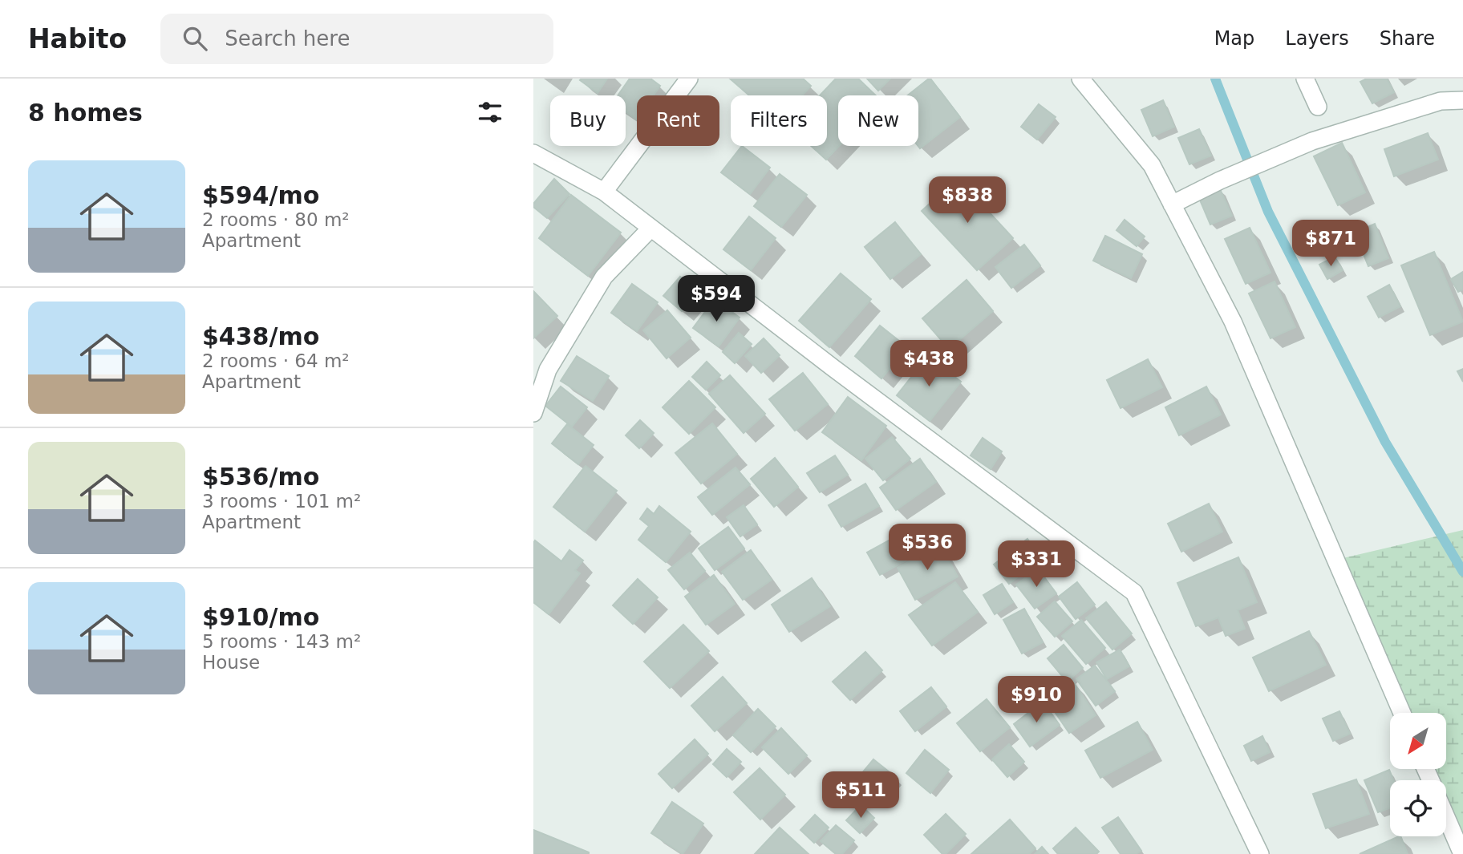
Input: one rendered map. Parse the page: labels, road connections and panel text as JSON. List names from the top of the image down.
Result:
{
  "north": "bottom left",
  "page": {
    "header": "Habito",
    "search": "Search here",
    "nav": ["Map", "Layers", "Share"],
    "heading": "8 homes",
    "chip": [
      "Buy",
      "Rent",
      "Filters",
      "New"
    ],
    "list": [
      {
        "name": "$594/mo",
        "note": "2 rooms · 80 m² · Apartment"
      },
      {
        "name": "$438/mo",
        "note": "2 rooms · 64 m² · Apartment"
      },
      {
        "name": "$536/mo",
        "note": "3 rooms · 101 m² · Apartment"
      },
      {
        "name": "$910/mo",
        "note": "5 rooms · 143 m² · House"
      }
    ],
    "price": [
      "$838",
      "$871",
      "$594",
      "$438",
      "$536",
      "$331",
      "$910",
      "$511"
    ]
  }
}
